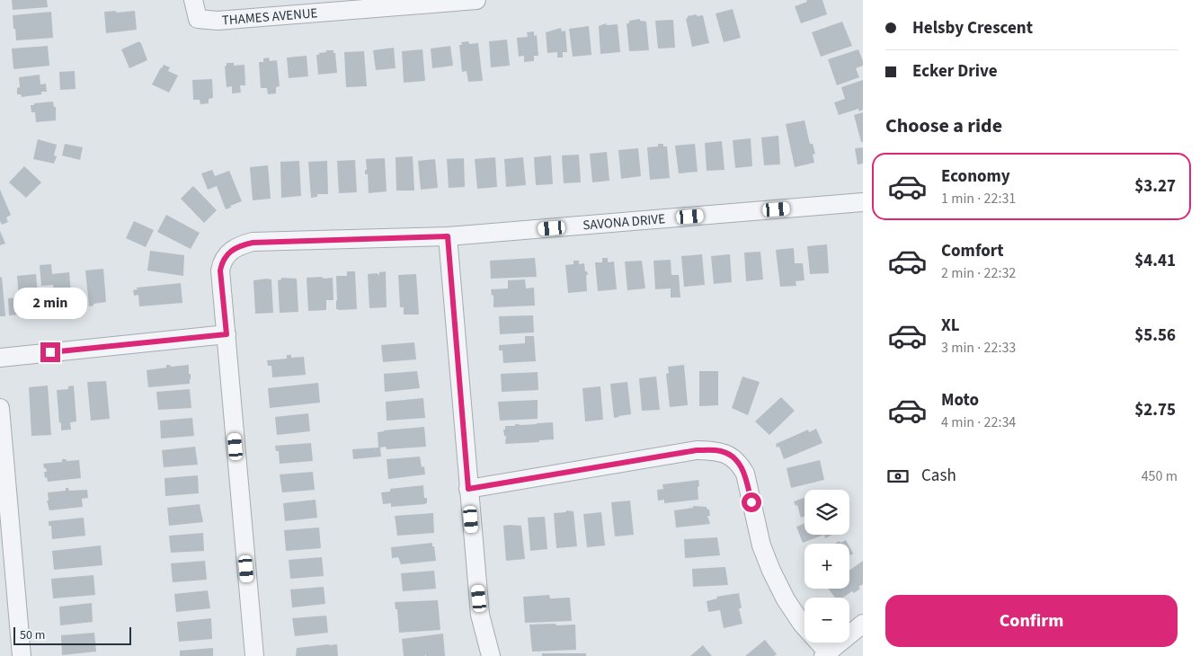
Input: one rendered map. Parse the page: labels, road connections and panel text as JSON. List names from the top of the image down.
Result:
{
  "streets": {
    "street": ["THAMES AVENUE", "SAVONA DRIVE"]
  },
  "scale_bar": "50 m",
  "page": {
    "banner": ["Helsby Crescent", "Ecker Drive"],
    "heading": "Choose a ride",
    "list": [
      {
        "name": "Economy",
        "note": "1 min · 22:31",
        "value": "$3.27"
      },
      {
        "name": "Comfort",
        "note": "2 min · 22:32",
        "value": "$4.41"
      },
      {
        "name": "XL",
        "note": "3 min · 22:33",
        "value": "$5.56"
      },
      {
        "name": "Moto",
        "note": "4 min · 22:34",
        "value": "$2.75"
      }
    ],
    "bubble": "2 min",
    "pay": ["Cash", "450 m"],
    "map_buttons": ["+", "−"],
    "buttons": "Confirm",
    "scale": "50 m"
  }
}
